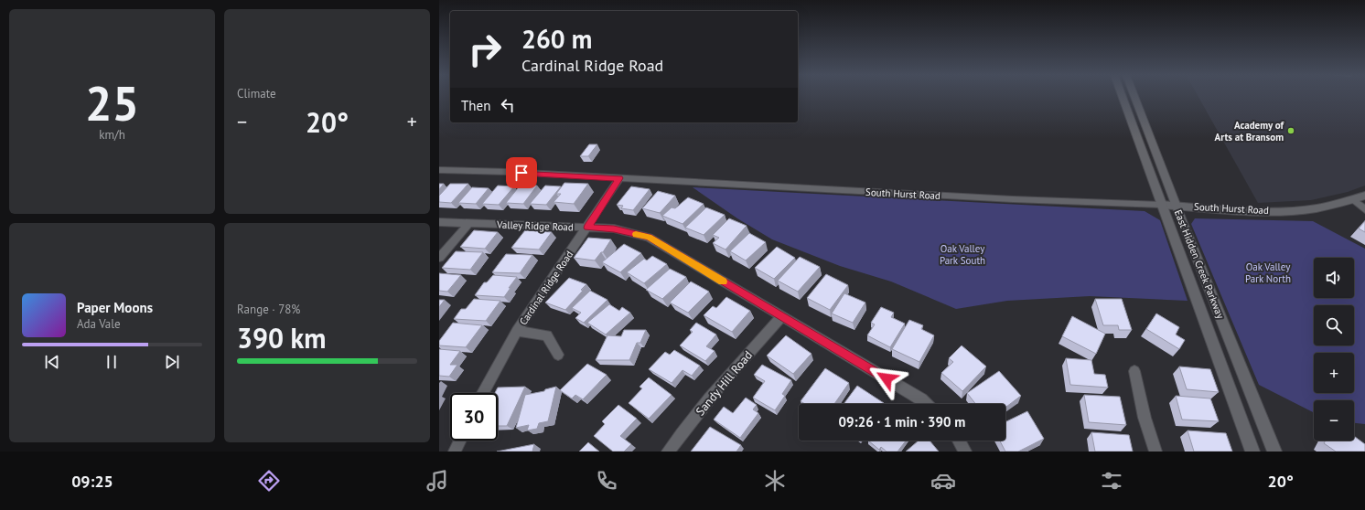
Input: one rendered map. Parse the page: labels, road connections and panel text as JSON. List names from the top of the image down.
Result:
{
  "streets": {
    "main road": ["South Hurst Road", "East Hidden Creek Parkway"],
    "street": ["Valley Ridge Road", "Cardinal Ridge Road", "Sandy Hill Road"]
  },
  "crossings": [
    ["South Hurst Road", "East Hidden Creek Parkway"],
    ["South Hurst Road", "Cardinal Ridge Road"],
    ["Valley Ridge Road", "Cardinal Ridge Road"],
    ["Valley Ridge Road", "Sandy Hill Road"]
  ],
  "parks": ["Oak Valley Park South", "Oak Valley Park North"],
  "places": ["Academy of Arts at Bransom"],
  "page": {
    "tile": [
      ["25", "km/h"],
      "Climate",
      ["Range · 78%", "390 km"]
    ],
    "turn": ["260 m", "Cardinal Ridge Road"],
    "then": "Then",
    "heat": ["−", "20°", "+"],
    "map_buttons": ["+", "−"],
    "song": ["Paper Moons", "Ada Vale"],
    "limit": "30",
    "trip": "09:26 · 1 min · 390 m",
    "tabs": ["09:25", "20°"]
  }
}
